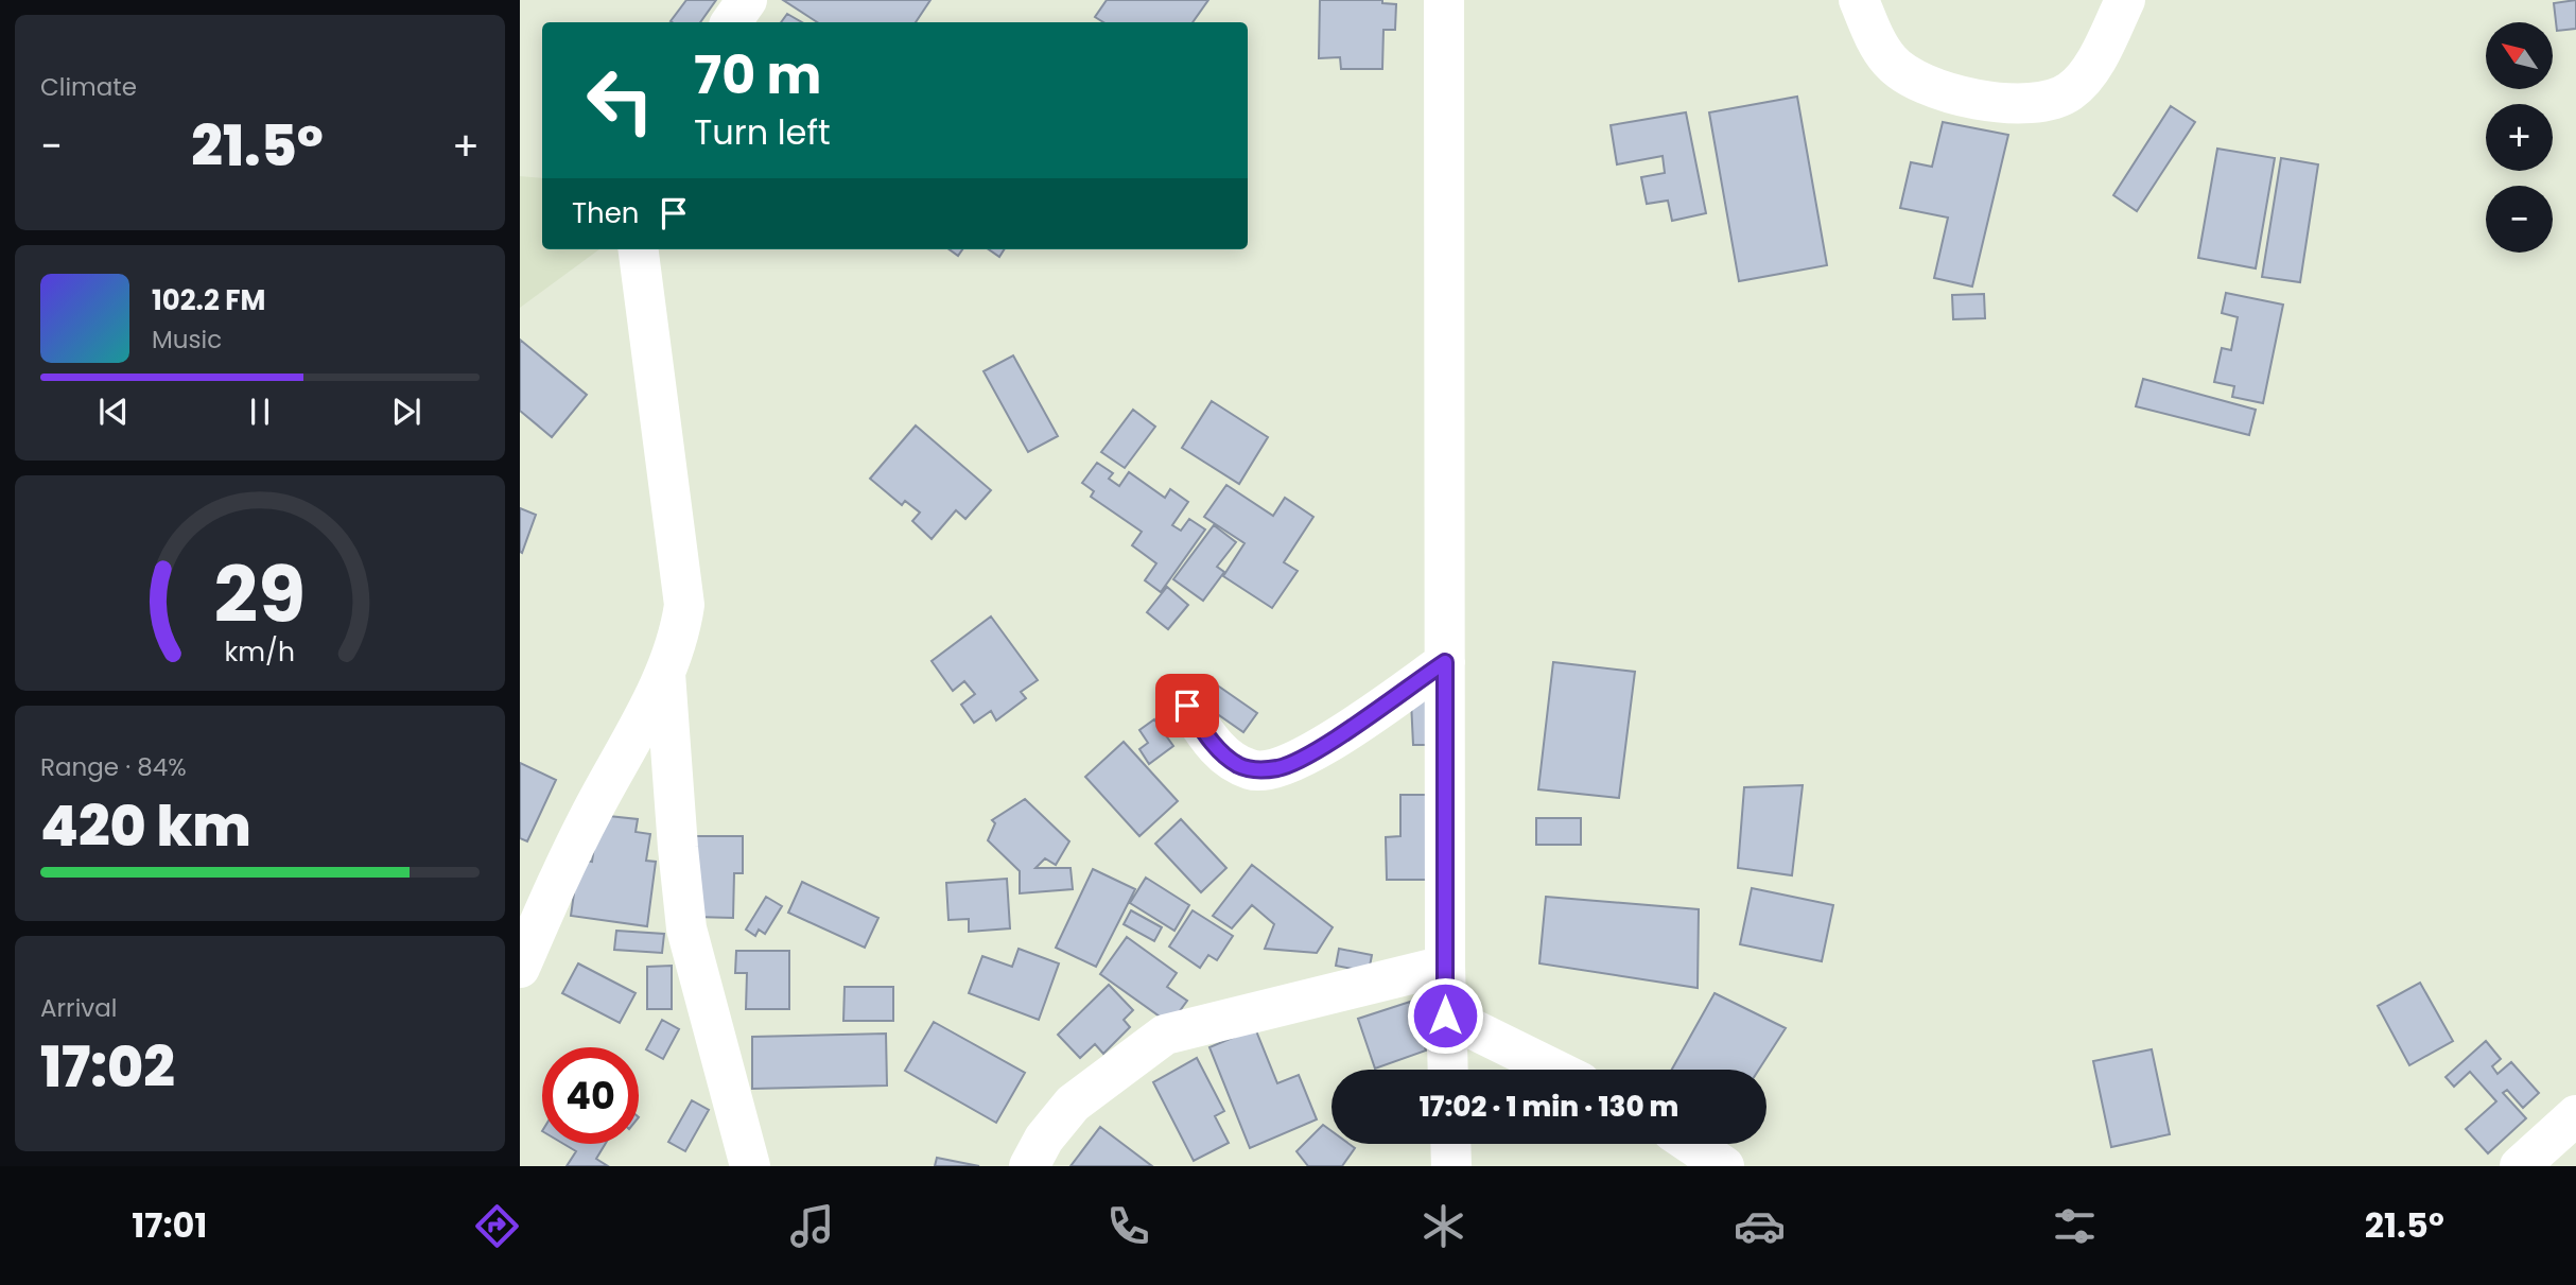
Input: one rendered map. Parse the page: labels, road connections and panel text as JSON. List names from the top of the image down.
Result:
{
  "north": "top left",
  "page": {
    "tile": [
      "Climate",
      ["Range · 84%", "420 km"],
      ["Arrival", "17:02"]
    ],
    "map_buttons": ["+", "−"],
    "turn": ["70 m", "Turn left"],
    "heat": ["−", "21.5°", "+"],
    "then": "Then",
    "song": ["102.2 FM", "Music"],
    "limit": "40",
    "trip": "17:02 · 1 min · 130 m",
    "tabs": ["17:01", "21.5°"],
    "gauge": ["29", "km/h"]
  }
}
